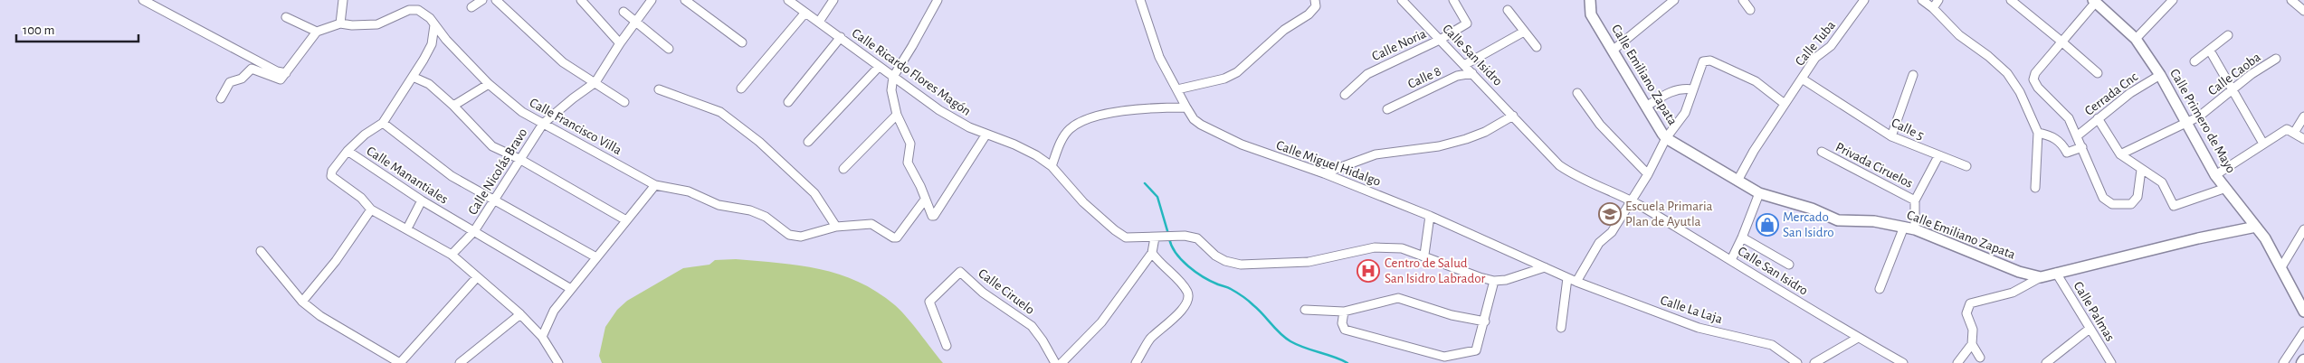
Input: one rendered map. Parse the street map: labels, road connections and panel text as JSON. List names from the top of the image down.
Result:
{
  "streets": {
    "street": [
      "Calle Tuba",
      "Calle Noria",
      "Calle San Isidro",
      "Calle Ricardo Flores Magón",
      "Calle Caoba",
      "Calle Emiliano Zapata",
      "Calle 8",
      "Cerrada Cnc",
      "Calle Primero de Mayo",
      "Calle Francisco Villa",
      "Calle 5",
      "Calle Miguel Hidalgo",
      "Privada Ciruelos",
      "Calle Nicolás Bravo",
      "Calle Manantiales",
      "Calle Ciruelo",
      "Calle La Laja",
      "Calle Palmas"
    ]
  },
  "crossings": [
    ["Calle Tuba", "Calle Emiliano Zapata"],
    ["Calle Tuba", "Calle 5"],
    ["Calle Noria", "Calle San Isidro"],
    ["Calle San Isidro", "Calle 8"],
    ["Calle Caoba", "Calle Primero de Mayo"],
    ["Cerrada Cnc", "Calle Primero de Mayo"],
    ["Calle Francisco Villa", "Calle Nicolás Bravo"],
    ["Calle Miguel Hidalgo", "Calle La Laja"],
    ["Calle Nicolás Bravo", "Calle Manantiales"]
  ],
  "places": {
    "school or university": ["Escuela Primaria Plan de Ayutla"],
    "shop": ["Mercado San Isidro"],
    "hospital": ["Centro de Salud San Isidro Labrador"]
  },
  "scale_bar": "100 m"
}
